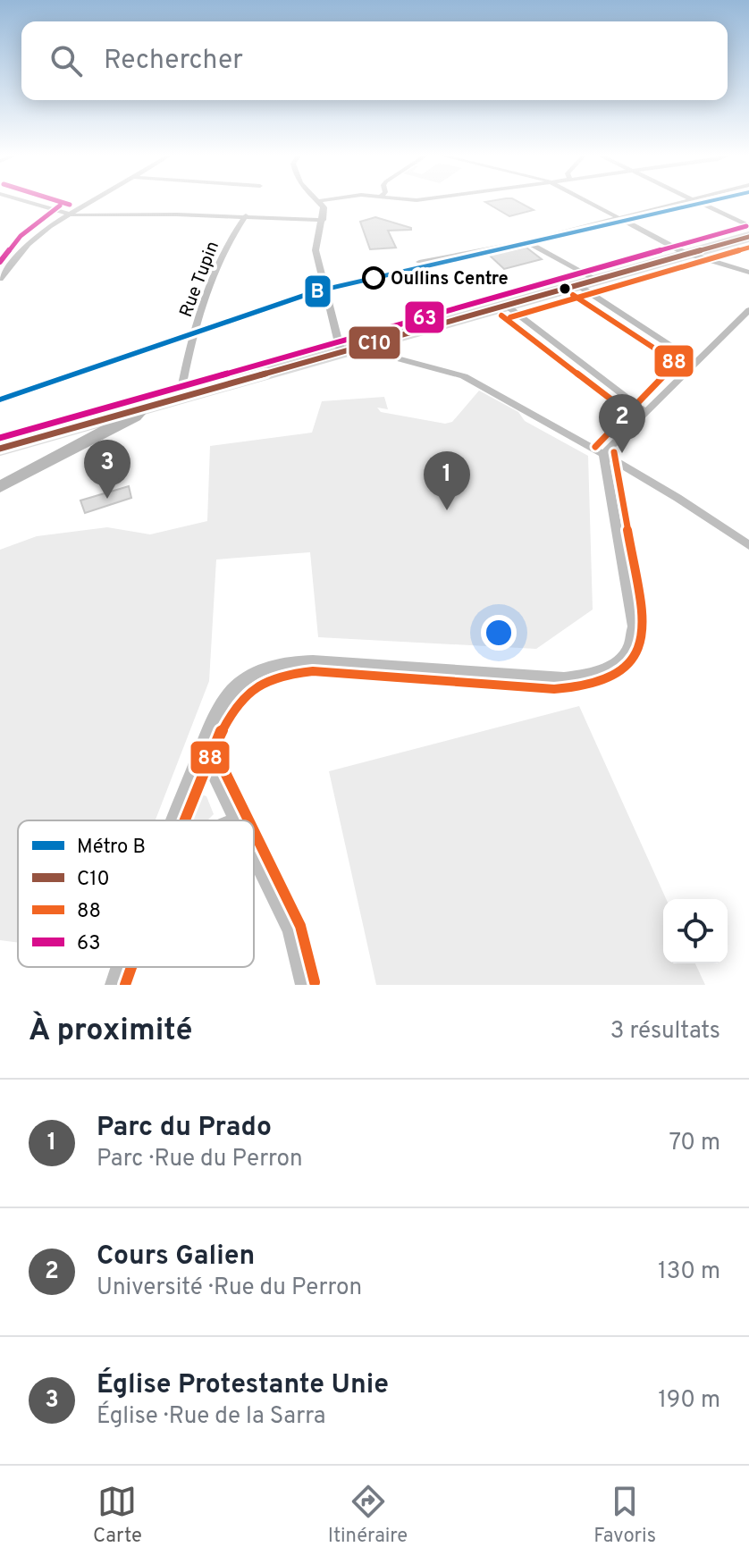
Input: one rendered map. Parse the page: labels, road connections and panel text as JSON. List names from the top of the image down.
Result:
{
  "streets": {
    "street": ["Rue Tupin"]
  },
  "places": ["Oullins Centre"],
  "lines": [
    "metro line B",
    "transit line 63",
    "transit line C10",
    "transit line 88"
  ],
  "legend": [
    "Métro B",
    "C10",
    "88",
    "63"
  ],
  "page": {
    "search": "Rechercher",
    "pins": ["2", "3", "1"],
    "heading": ["À proximité", "3 résultats"],
    "list": [
      {
        "mark": "1",
        "name": "Parc du Prado",
        "note": "Parc · Rue du Perron",
        "value": "70 m"
      },
      {
        "mark": "2",
        "name": "Cours Galien",
        "note": "Université · Rue du Perron",
        "value": "130 m"
      },
      {
        "mark": "3",
        "name": "Église Protestante Unie",
        "note": "Église · Rue de la Sarra",
        "value": "190 m"
      }
    ],
    "nav": ["Carte", "Itinéraire", "Favoris"]
  }
}
